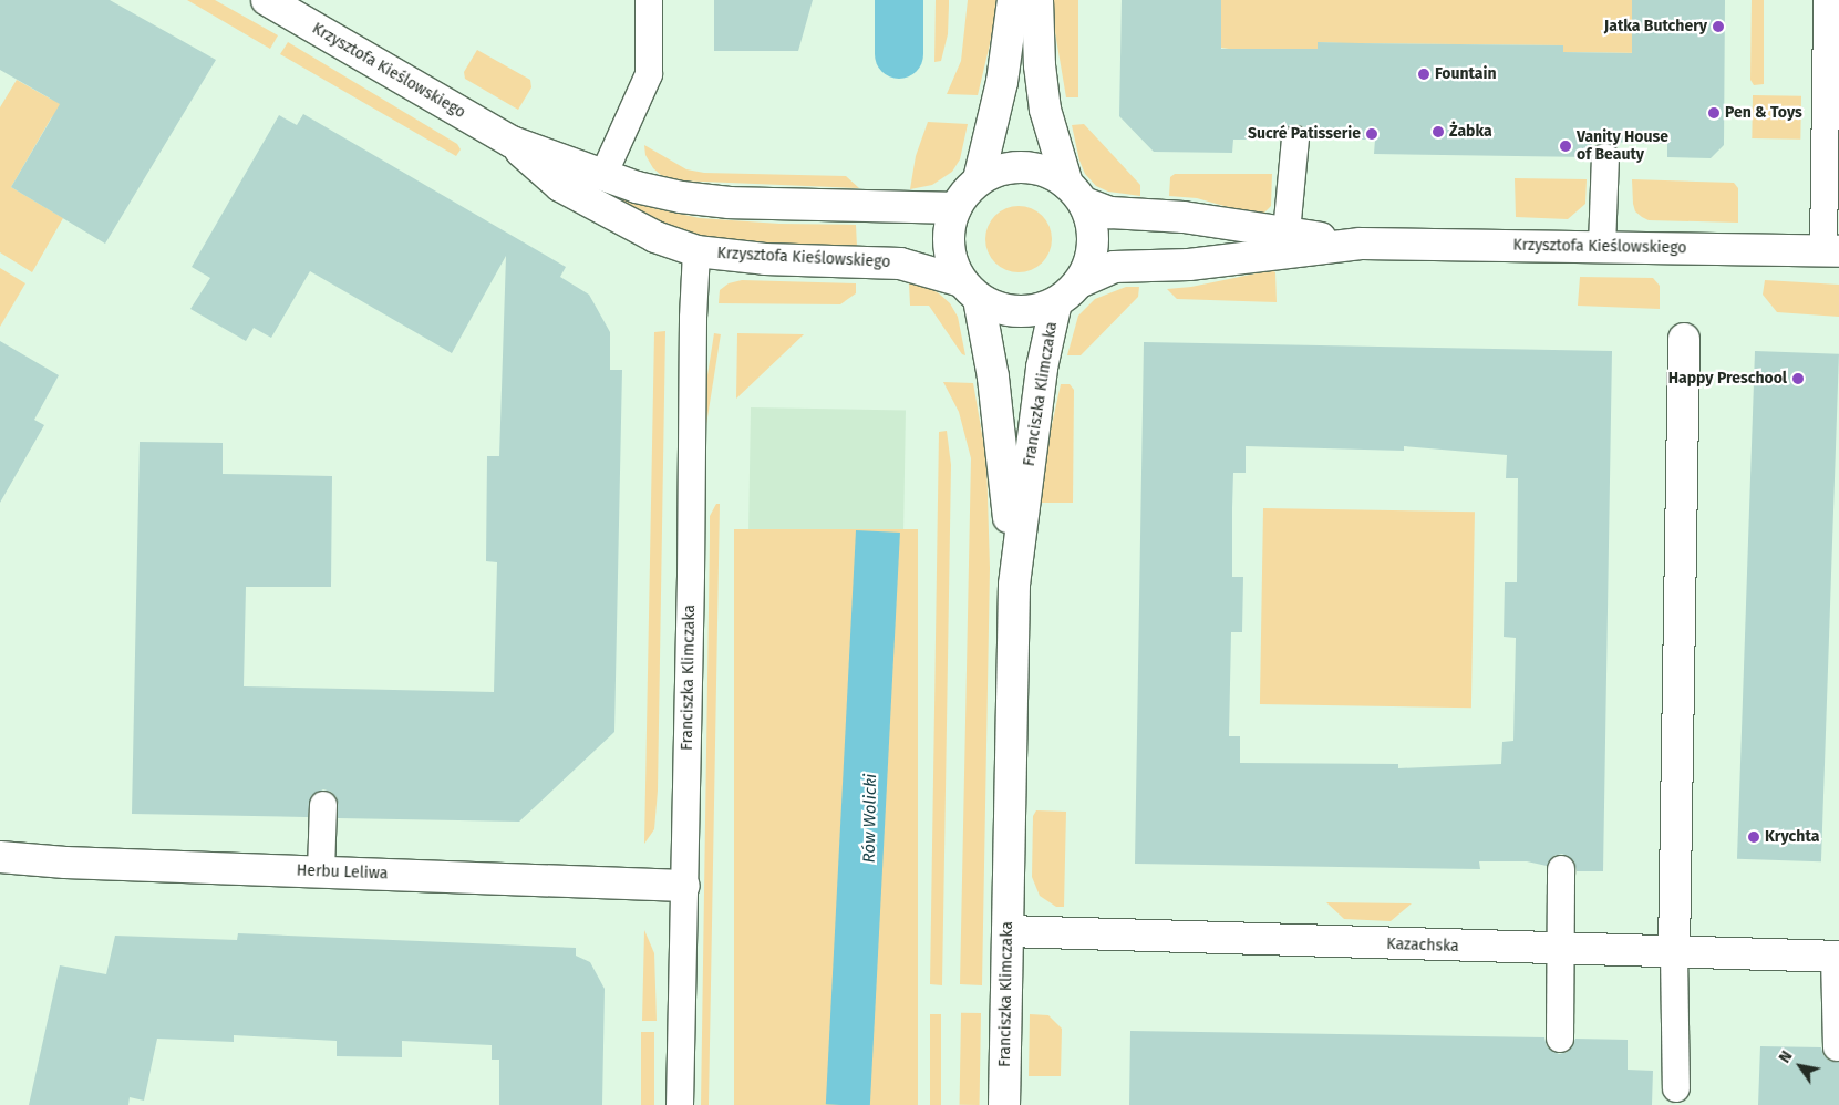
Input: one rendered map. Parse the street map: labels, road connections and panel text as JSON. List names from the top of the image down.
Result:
{
  "streets": {
    "street": [
      "Krzysztofa Kieślowskiego",
      "Franciszka Klimczaka",
      "Herbu Leliwa",
      "Kazachska"
    ]
  },
  "crossings": [
    ["Krzysztofa Kieślowskiego", "Franciszka Klimczaka"],
    ["Franciszka Klimczaka", "Herbu Leliwa"],
    ["Franciszka Klimczaka", "Kazachska"]
  ],
  "water": ["Rów Wolicki"],
  "places": [
    "Jatka Butchery",
    "Fountain",
    "Pen & Toys",
    "Żabka",
    "Sucré Patisserie",
    "Vanity House of Beauty",
    "Happy Preschool",
    "Krychta"
  ],
  "north": "top left"
}
